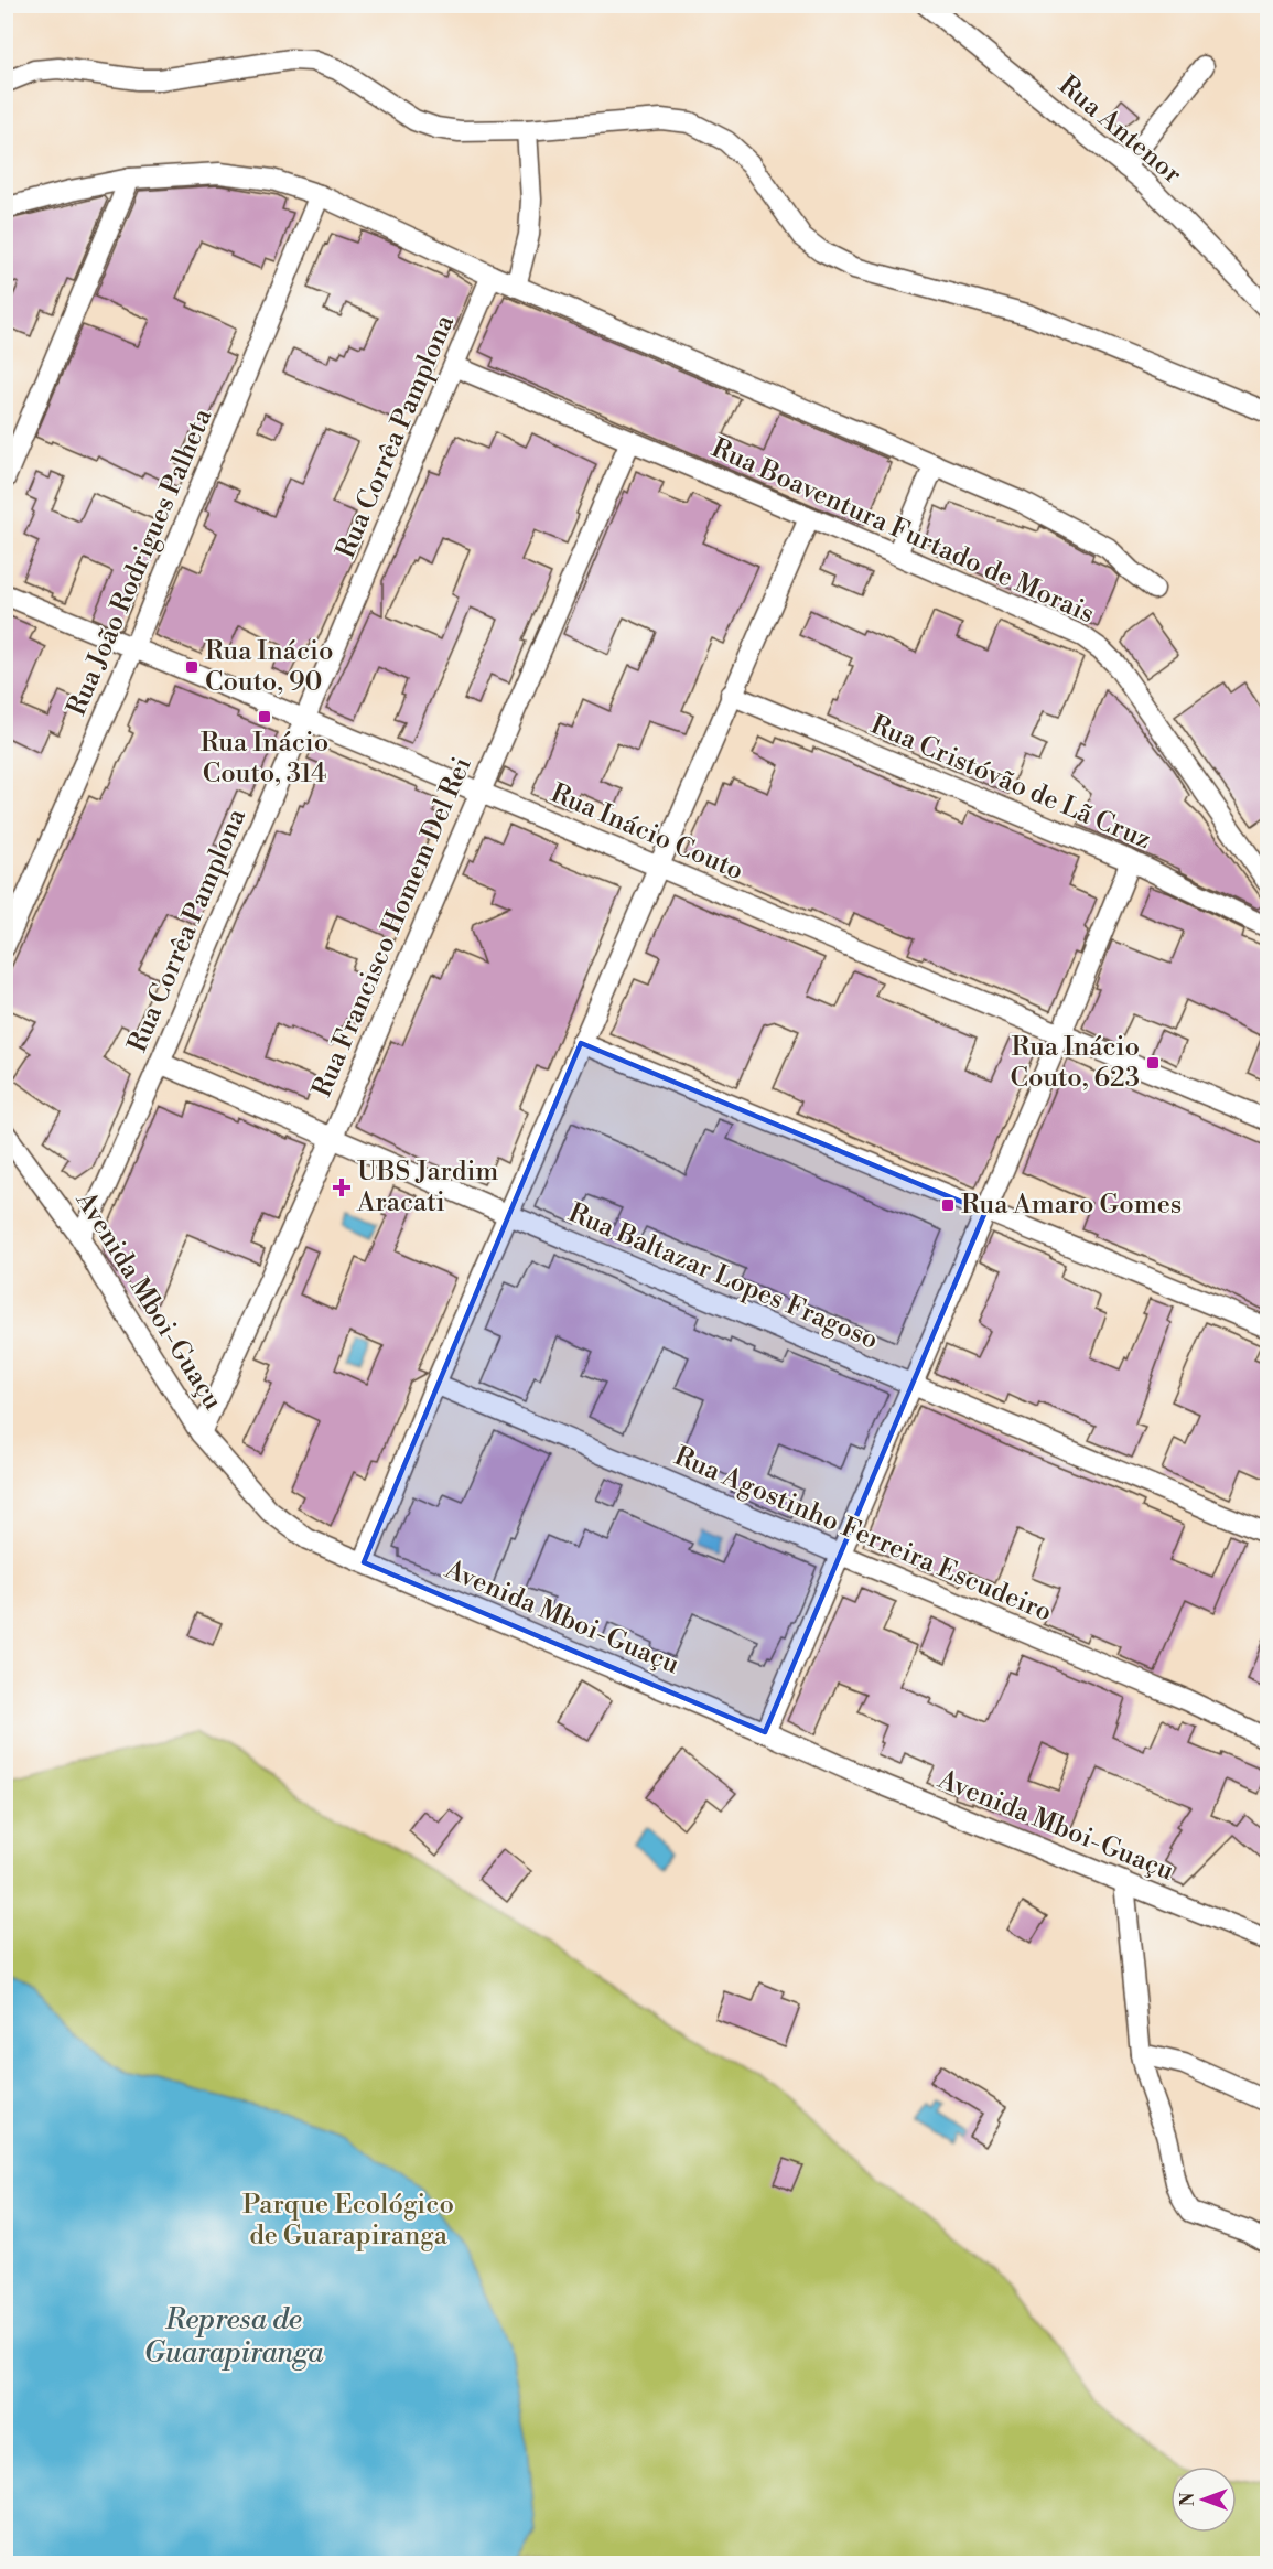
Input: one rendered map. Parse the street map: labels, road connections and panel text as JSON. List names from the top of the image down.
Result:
{
  "streets": {
    "street": [
      "Rua Antenor",
      "Rua Corrêa Pamplona",
      "Rua Boaventura Furtado de Morais",
      "Rua João Rodrigues Palheta",
      "Rua Cristóvão de Lã Cruz",
      "Rua Inácio Couto",
      "Rua Francisco Homem Del Rei",
      "Rua Baltazar Lopes Fragoso",
      "Avenida Mboi-Guaçu",
      "Rua Agostinho Ferreira Escudeiro"
    ]
  },
  "crossings": [
    ["Rua Corrêa Pamplona", "Rua Boaventura Furtado de Morais"],
    ["Rua Corrêa Pamplona", "Rua Inácio Couto"],
    ["Rua Corrêa Pamplona", "Rua Baltazar Lopes Fragoso"],
    ["Rua Corrêa Pamplona", "Avenida Mboi-Guaçu"],
    ["Rua Boaventura Furtado de Morais", "Rua Francisco Homem Del Rei"],
    ["Rua João Rodrigues Palheta", "Rua Inácio Couto"],
    ["Rua Inácio Couto", "Rua Francisco Homem Del Rei"],
    ["Rua Francisco Homem Del Rei", "Rua Baltazar Lopes Fragoso"],
    ["Rua Francisco Homem Del Rei", "Avenida Mboi-Guaçu"]
  ],
  "water": ["Represa de Guarapiranga"],
  "parks": ["Parque Ecológico de Guarapiranga"],
  "places": {
    "transit": [
      "Rua Inácio Couto, 90",
      "Rua Inácio Couto, 314",
      "Rua Inácio Couto, 623",
      "Rua Amaro Gomes"
    ],
    "health": ["UBS Jardim Aracati"]
  },
  "north": "left"
}
